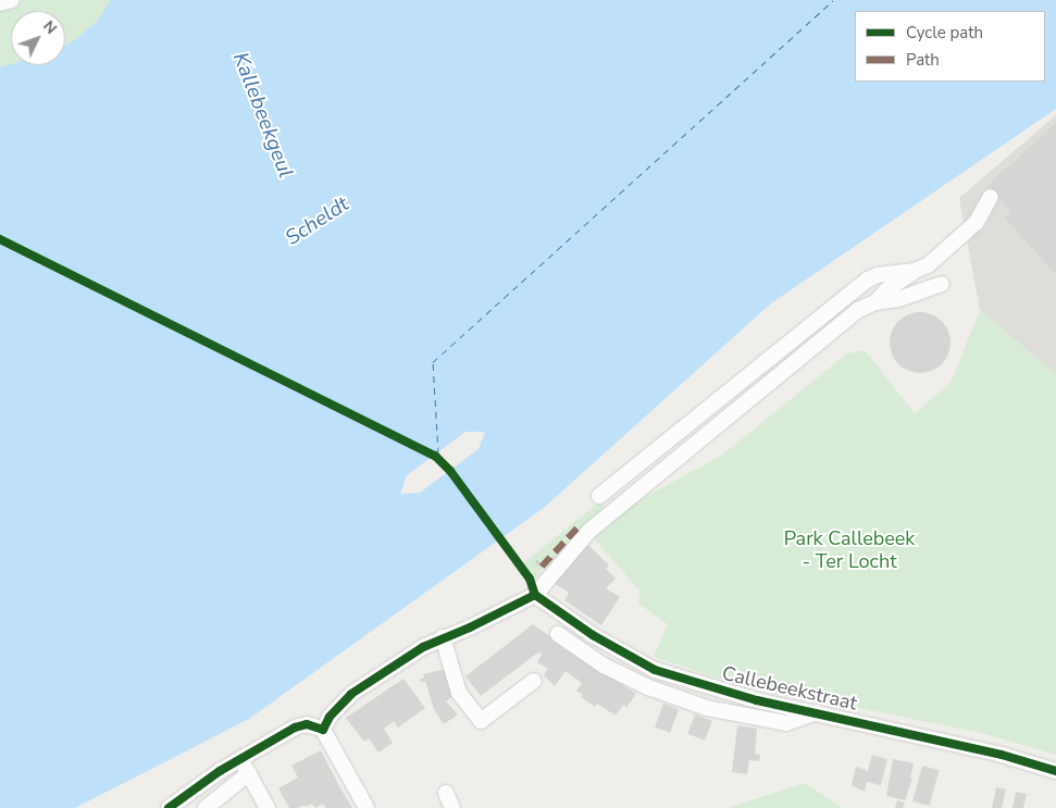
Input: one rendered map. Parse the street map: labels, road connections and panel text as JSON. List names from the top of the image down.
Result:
{
  "streets": {
    "street": ["Callebeekstraat"]
  },
  "water": ["Kallebeekgeul", "Scheldt"],
  "parks": ["Park Callebeek - Ter Locht"],
  "legend": ["Cycle path", "Path"],
  "north": "top right"
}
